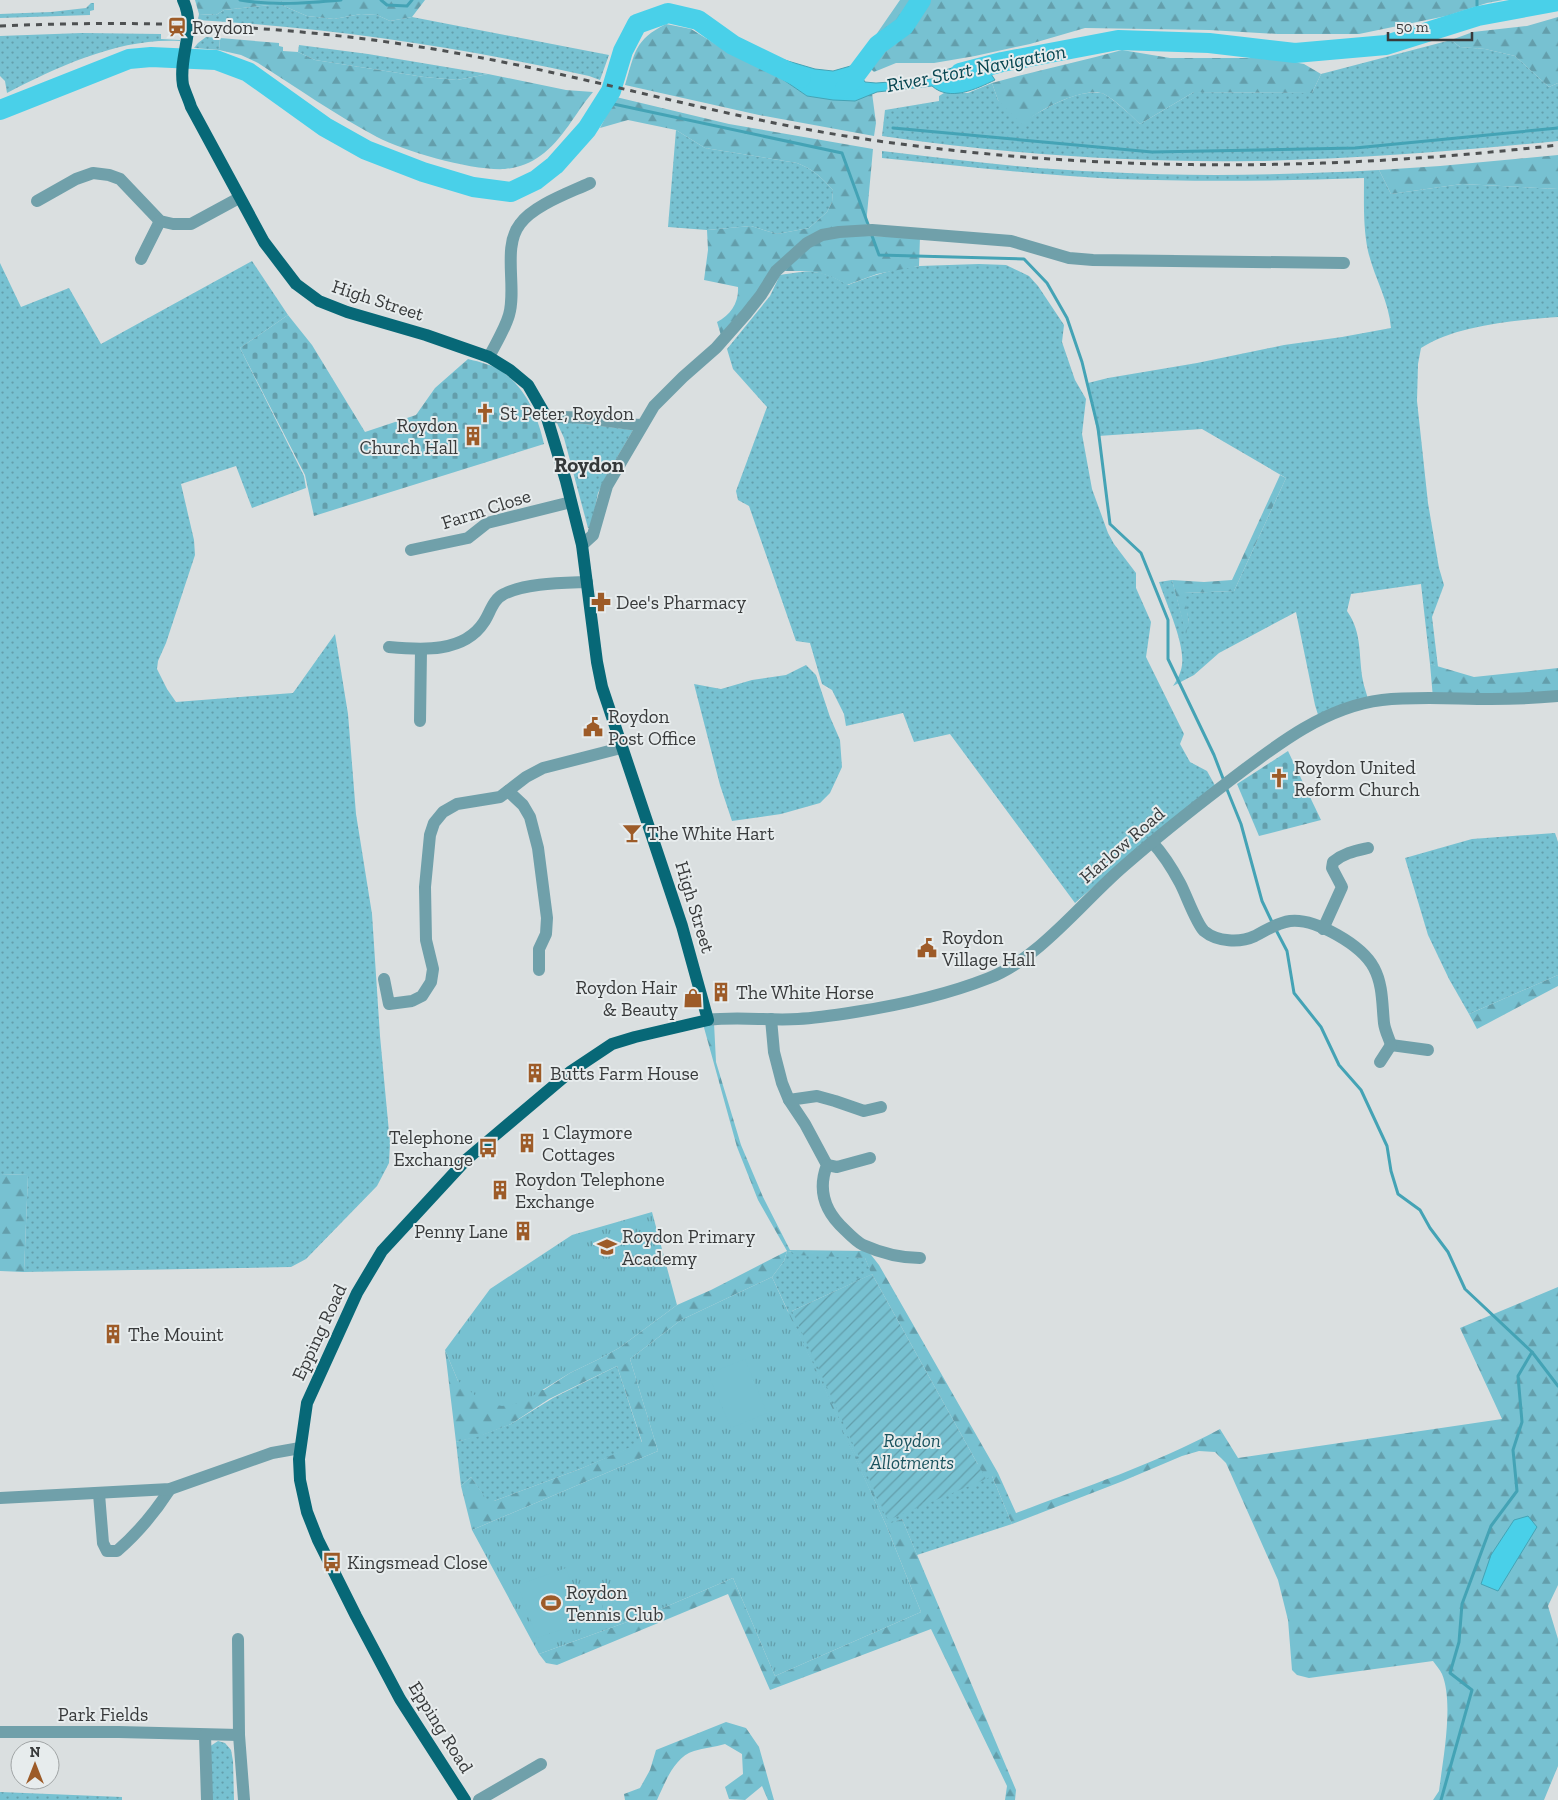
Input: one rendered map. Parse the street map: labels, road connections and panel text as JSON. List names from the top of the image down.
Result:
{
  "streets": {
    "main road": ["High Street", "Epping Road"],
    "street": ["Farm Close", "Harlow Road", "Park Fields"]
  },
  "crossings": [
    ["High Street", "Farm Close"],
    ["High Street", "Harlow Road"],
    ["High Street", "Epping Road"],
    ["Harlow Road", "Epping Road"]
  ],
  "districts": ["Roydon"],
  "water": ["River Stort Navigation"],
  "parks": ["Roydon Allotments"],
  "places": {
    "station": ["Roydon"],
    "church": ["St Peter, Roydon", "Roydon United Reform Church"],
    "building": [
      "Roydon Church Hall",
      "The White Horse",
      "Butts Farm House",
      "1 Claymore Cottages",
      "Roydon Telephone Exchange",
      "Penny Lane",
      "The Mouint"
    ],
    "pharmacy": ["Dee's Pharmacy"],
    "public building": ["Roydon Post Office", "Roydon Village Hall"],
    "bar": ["The White Hart"],
    "shop": ["Roydon Hair & Beauty"],
    "bus stop": ["Telephone Exchange", "Kingsmead Close"],
    "school or university": ["Roydon Primary Academy"],
    "sports": ["Roydon Tennis Club"]
  },
  "scale_bar": "50 m",
  "north": "top"
}
